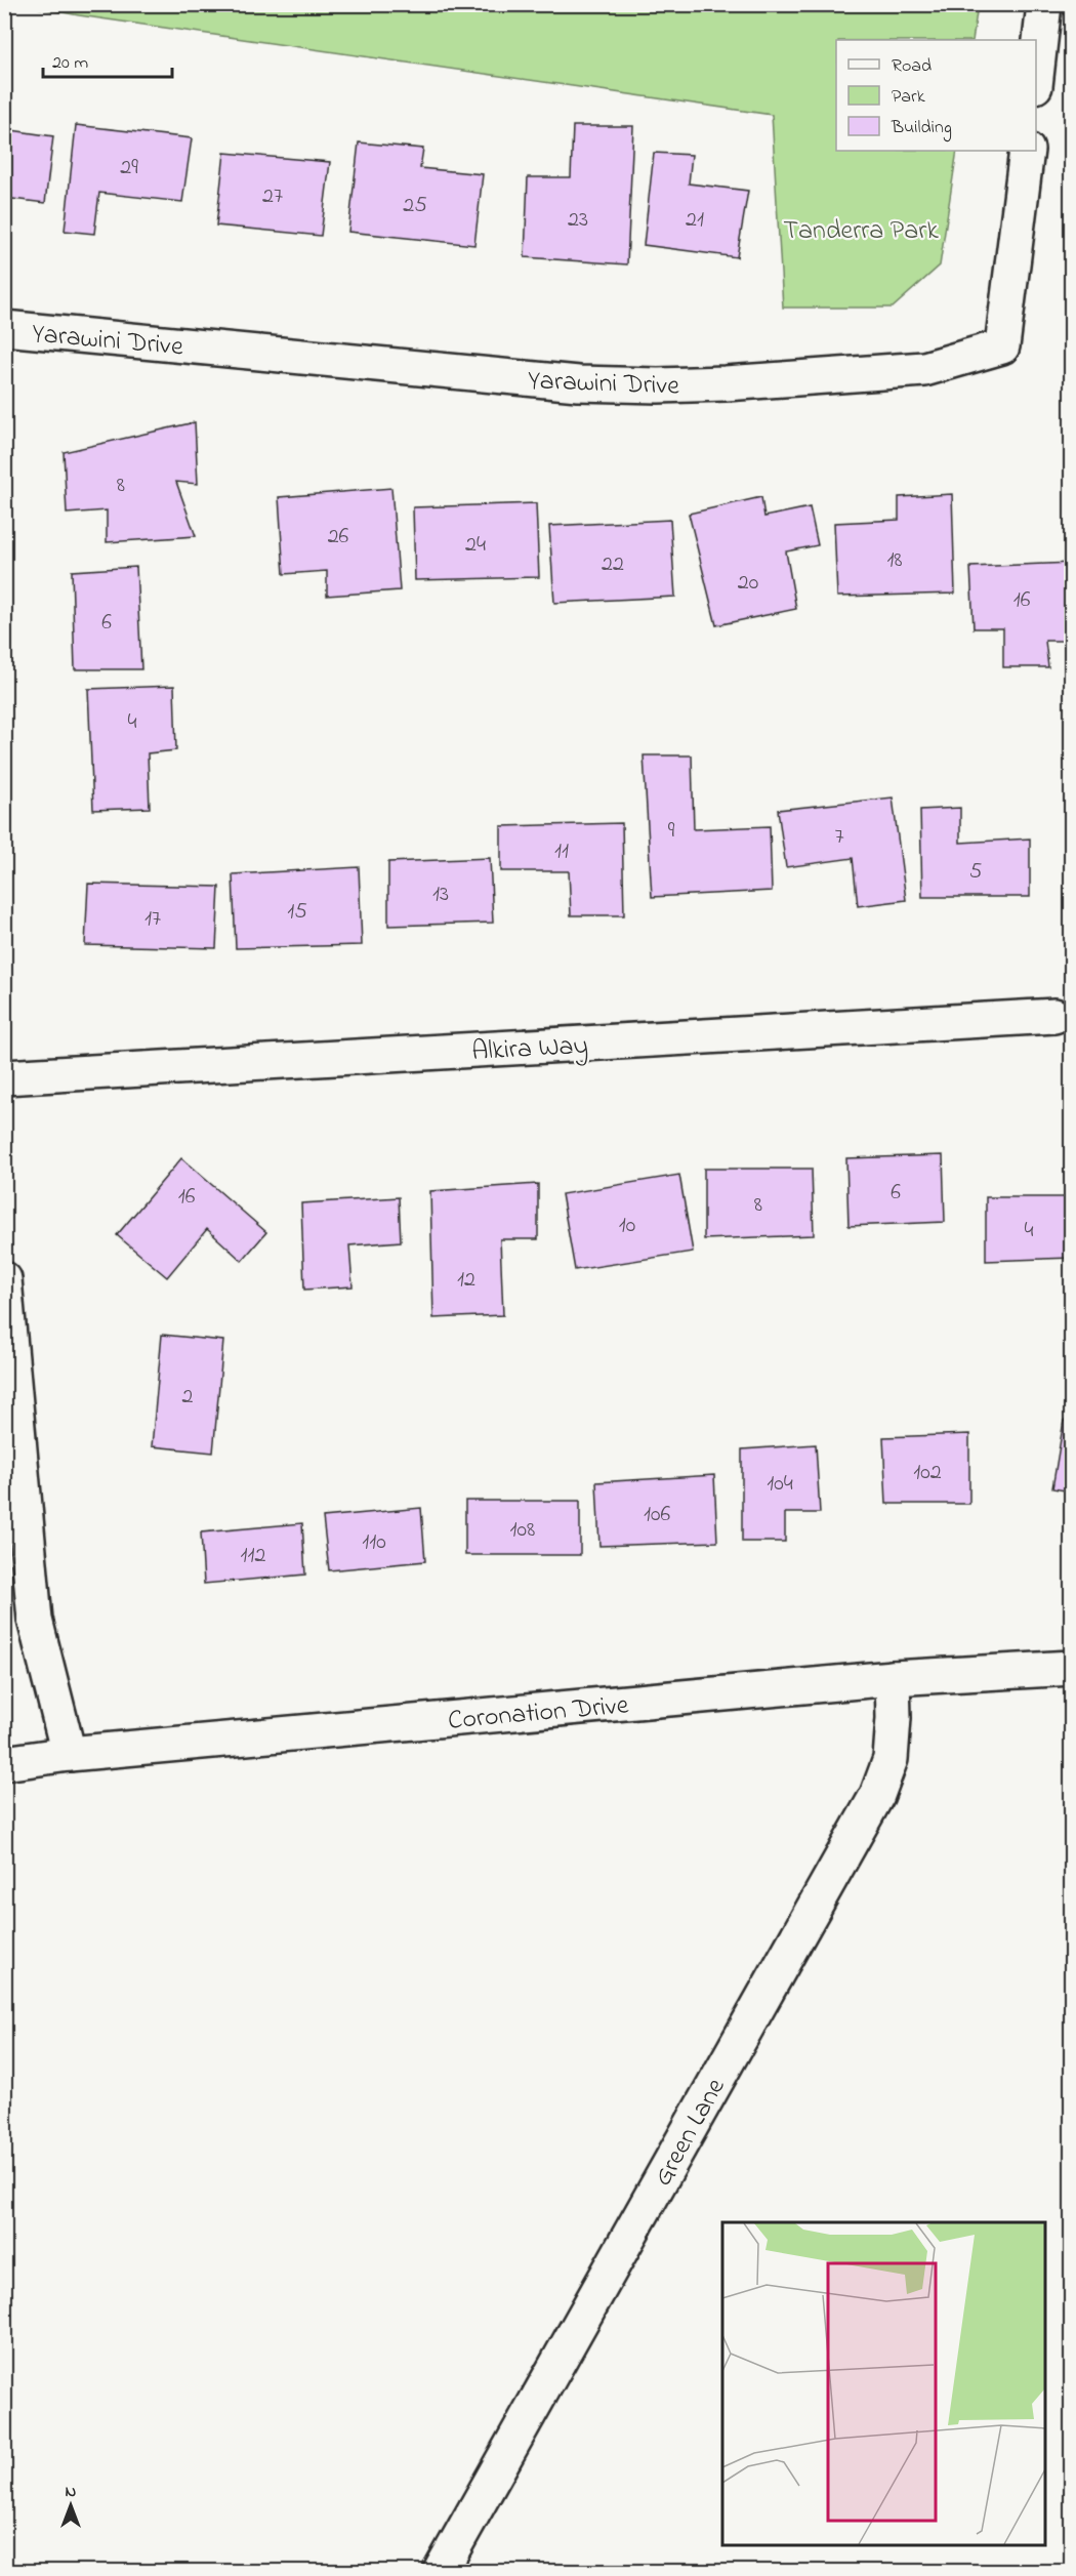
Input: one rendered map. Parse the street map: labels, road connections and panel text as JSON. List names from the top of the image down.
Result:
{
  "streets": {
    "street": [
      "Yarawini Drive",
      "Alkira Way",
      "Coronation Drive",
      "Green Lane"
    ]
  },
  "crossings": [
    ["Coronation Drive", "Green Lane"]
  ],
  "parks": ["Tanderra Park"],
  "house_numbers": [
    "29",
    "27",
    "25",
    "23",
    "21",
    "8",
    "26",
    "24",
    "18",
    "22",
    "20",
    "16",
    "6",
    "4",
    "9",
    "7",
    "11",
    "5",
    "13",
    "15",
    "17",
    "6",
    "16",
    "8",
    "10",
    "4",
    "12",
    "2",
    "102",
    "104",
    "106",
    "108",
    "110",
    "112"
  ],
  "legend": ["Road", "Park", "Building"],
  "scale_bar": "20 m",
  "north": "top"
}
